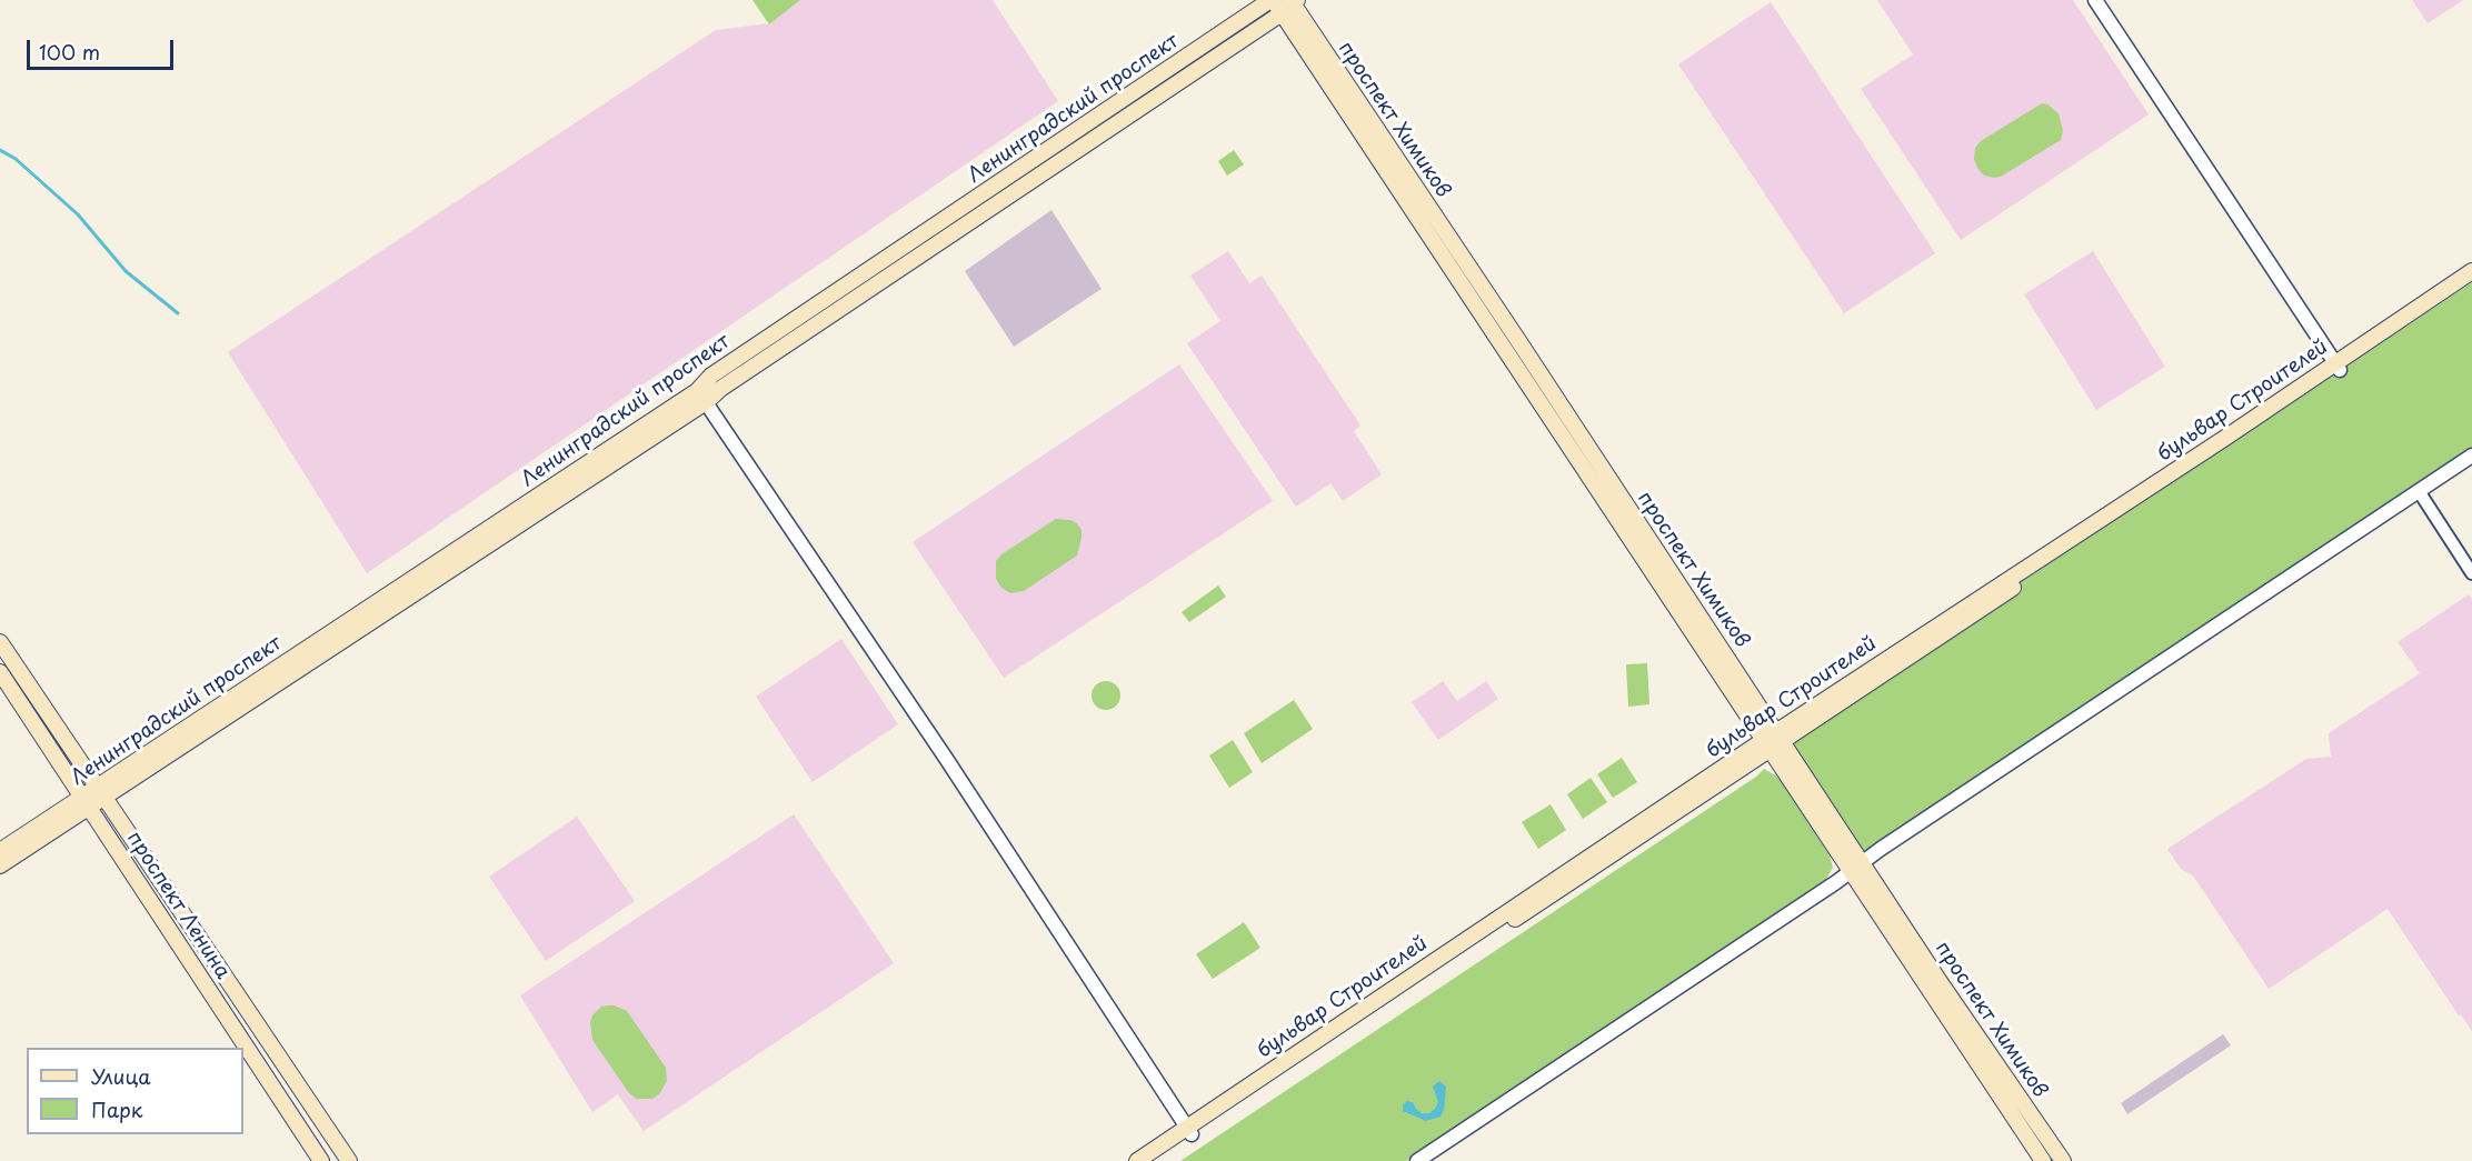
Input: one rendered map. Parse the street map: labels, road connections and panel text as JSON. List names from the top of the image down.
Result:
{
  "streets": {
    "main road": [
      "Ленинградский проспект",
      "проспект Химиков",
      "бульвар Строителей",
      "проспект Ленина"
    ]
  },
  "crossings": [
    ["Ленинградский проспект", "проспект Химиков"],
    ["Ленинградский проспект", "проспект Ленина"],
    ["проспект Химиков", "бульвар Строителей"]
  ],
  "legend": ["Улица", "Парк"],
  "scale_bar": "100 m"
}
